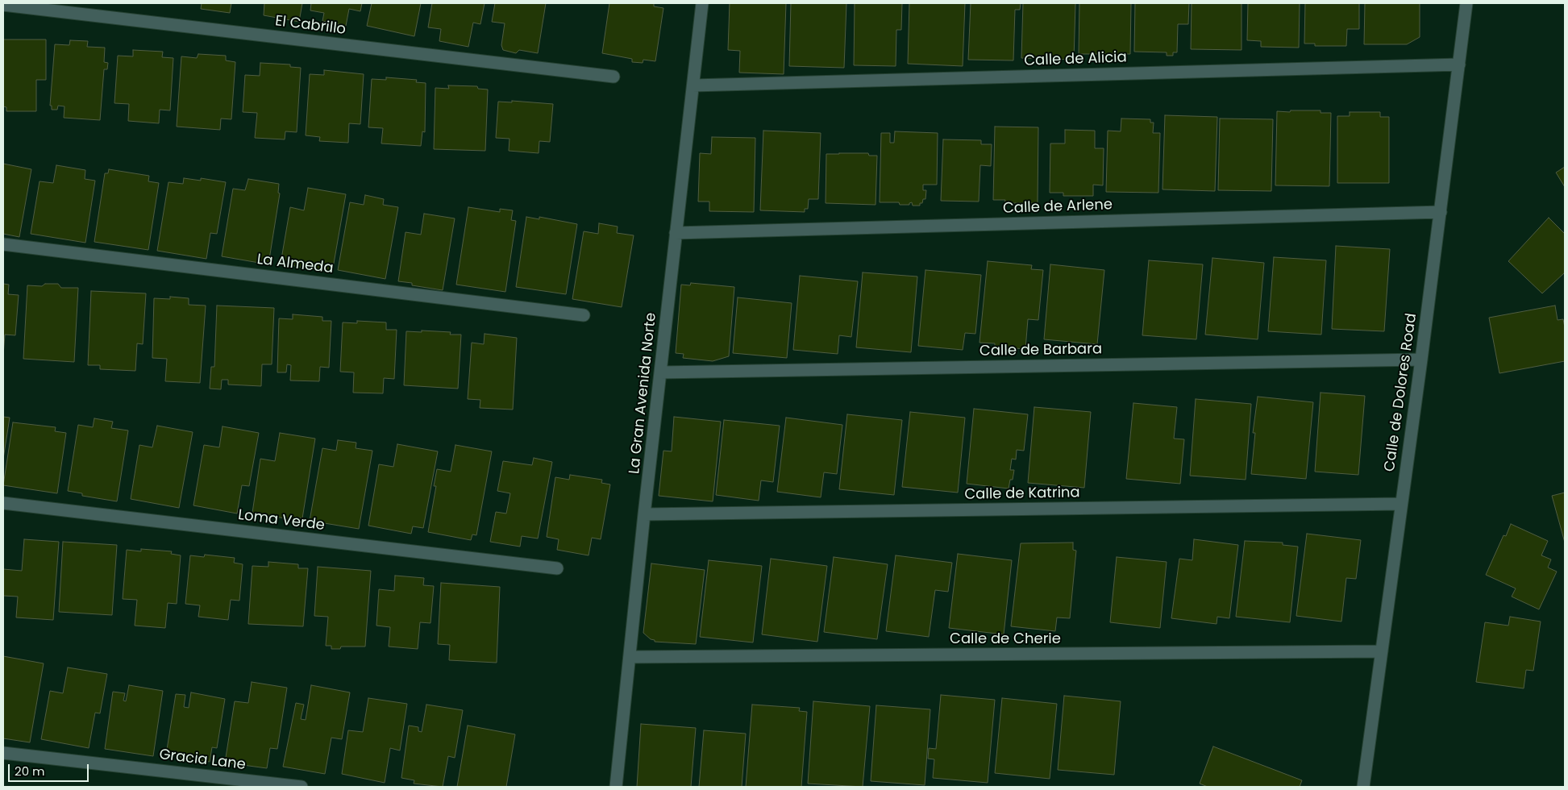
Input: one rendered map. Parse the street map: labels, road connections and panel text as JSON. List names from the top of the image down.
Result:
{
  "streets": {
    "street": [
      "El Cabrillo",
      "Calle de Alicia",
      "Calle de Arlene",
      "La Almeda",
      "Calle de Barbara",
      "Calle de Dolores Road",
      "La Gran Avenida Norte",
      "Calle de Katrina",
      "Loma Verde",
      "Calle de Cherie",
      "Gracia Lane"
    ]
  },
  "crossings": [
    ["Calle de Alicia", "Calle de Dolores Road"],
    ["Calle de Alicia", "La Gran Avenida Norte"],
    ["Calle de Arlene", "Calle de Dolores Road"],
    ["Calle de Arlene", "La Gran Avenida Norte"],
    ["Calle de Barbara", "Calle de Dolores Road"],
    ["Calle de Barbara", "La Gran Avenida Norte"],
    ["Calle de Dolores Road", "Calle de Katrina"],
    ["Calle de Dolores Road", "Calle de Cherie"],
    ["La Gran Avenida Norte", "Calle de Katrina"],
    ["La Gran Avenida Norte", "Calle de Cherie"]
  ],
  "scale_bar": "20 m"
}
